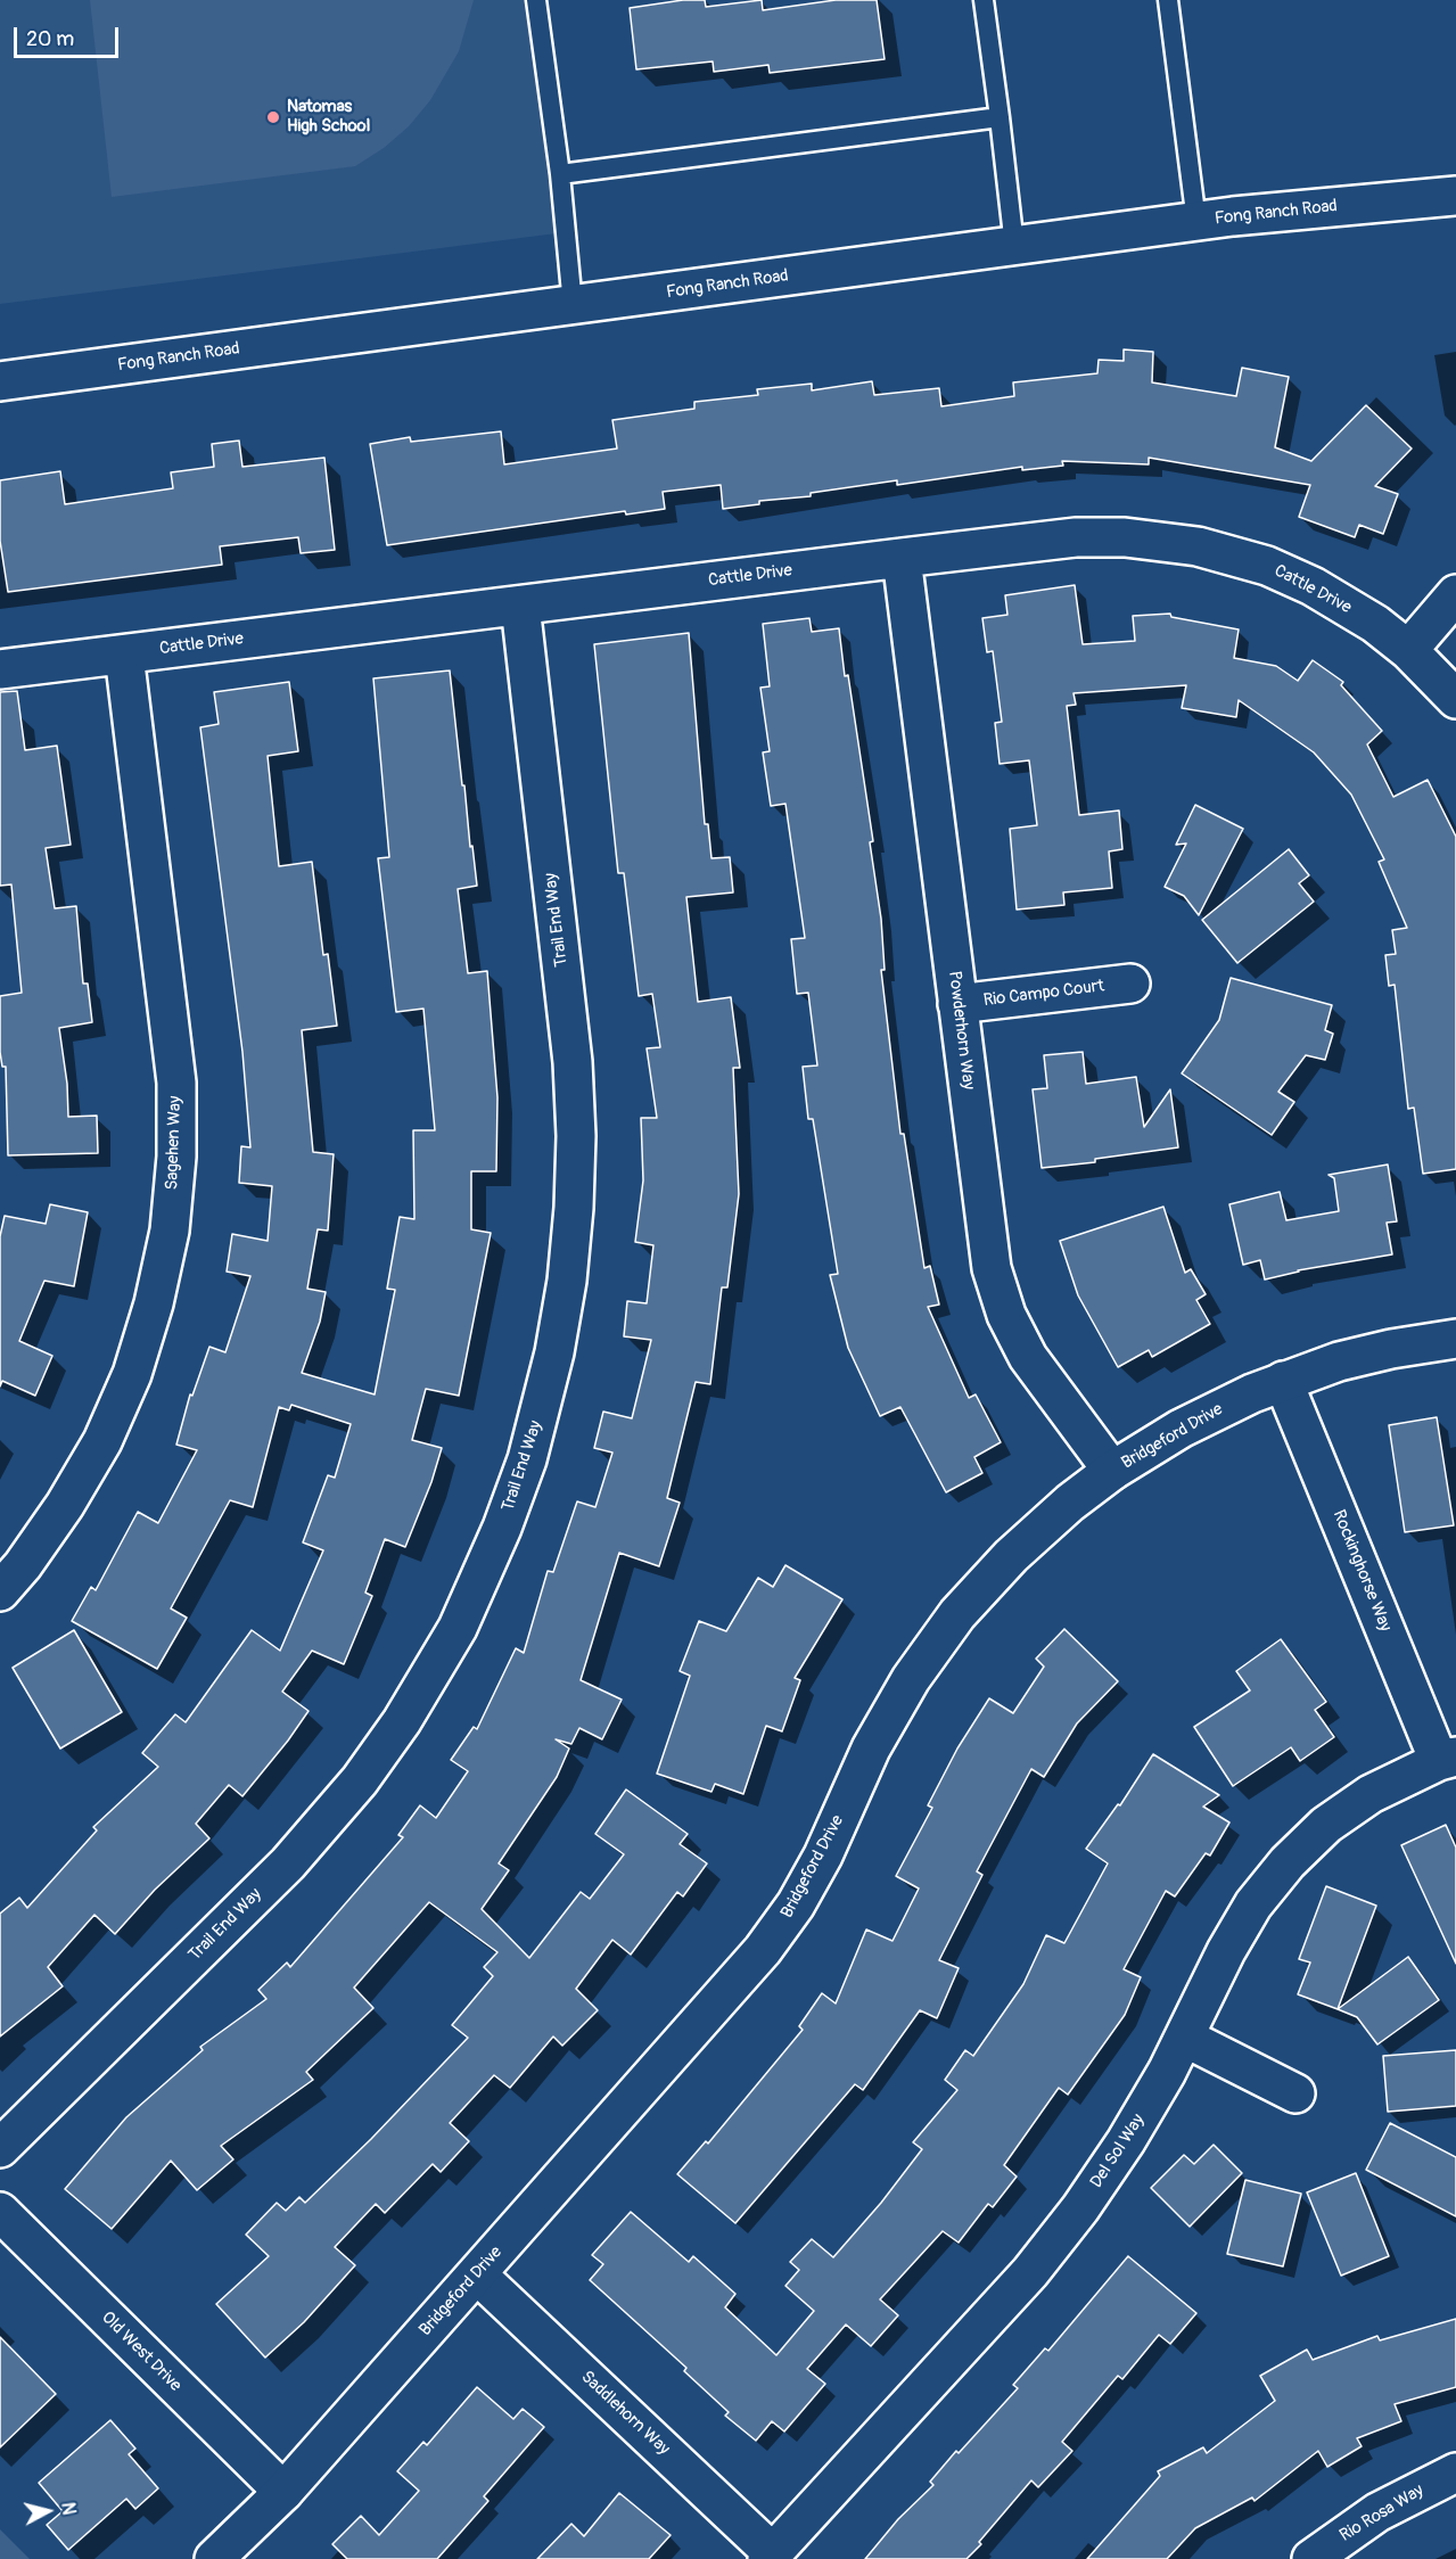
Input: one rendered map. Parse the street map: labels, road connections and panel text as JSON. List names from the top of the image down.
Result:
{
  "streets": {
    "street": [
      "Fong Ranch Road",
      "Cattle Drive",
      "Trail End Way",
      "Rio Campo Court",
      "Powderhorn Way",
      "Sagehen Way",
      "Bridgeford Drive",
      "Rockinghorse Way",
      "Del Sol Way",
      "Old West Drive",
      "Saddlehorn Way",
      "Rio Rosa Way"
    ]
  },
  "crossings": [
    ["Cattle Drive", "Trail End Way"],
    ["Cattle Drive", "Powderhorn Way"],
    ["Cattle Drive", "Sagehen Way"],
    ["Rio Campo Court", "Powderhorn Way"],
    ["Powderhorn Way", "Bridgeford Drive"],
    ["Bridgeford Drive", "Rockinghorse Way"],
    ["Bridgeford Drive", "Old West Drive"],
    ["Bridgeford Drive", "Saddlehorn Way"],
    ["Rockinghorse Way", "Del Sol Way"],
    ["Del Sol Way", "Saddlehorn Way"]
  ],
  "places": ["Natomas High School"],
  "scale_bar": "20 m",
  "north": "right"
}
